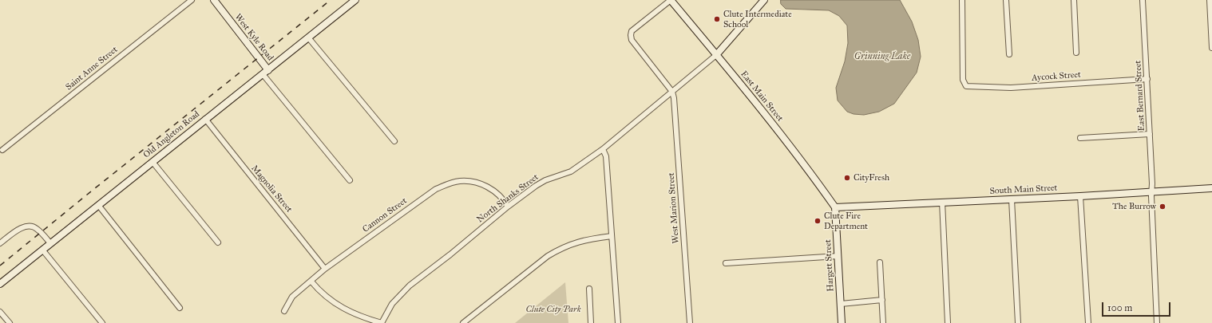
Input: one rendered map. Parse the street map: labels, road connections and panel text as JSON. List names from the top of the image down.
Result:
{
  "streets": {
    "street": [
      "West Kyle Road",
      "Saint Anne Street",
      "Aycock Street",
      "East Bernard Street",
      "East Main Street",
      "Old Angleton Road",
      "Magnolia Street",
      "South Main Street",
      "North Shanks Street",
      "West Marion Street",
      "Cannon Street",
      "Hargett Street"
    ]
  },
  "crossings": [
    ["West Kyle Road", "Old Angleton Road"],
    ["Aycock Street", "East Bernard Street"],
    ["East Bernard Street", "South Main Street"],
    ["East Main Street", "South Main Street"],
    ["East Main Street", "North Shanks Street"],
    ["East Main Street", "Hargett Street"],
    ["Old Angleton Road", "Magnolia Street"],
    ["Magnolia Street", "Cannon Street"],
    ["South Main Street", "Hargett Street"],
    ["North Shanks Street", "West Marion Street"],
    ["North Shanks Street", "Cannon Street"]
  ],
  "water": ["Grinning Lake"],
  "parks": ["Clute City Park"],
  "places": [
    "Clute Intermediate School",
    "CityFresh",
    "The Burrow",
    "Clute Fire Department"
  ],
  "scale_bar": "100 m"
}
